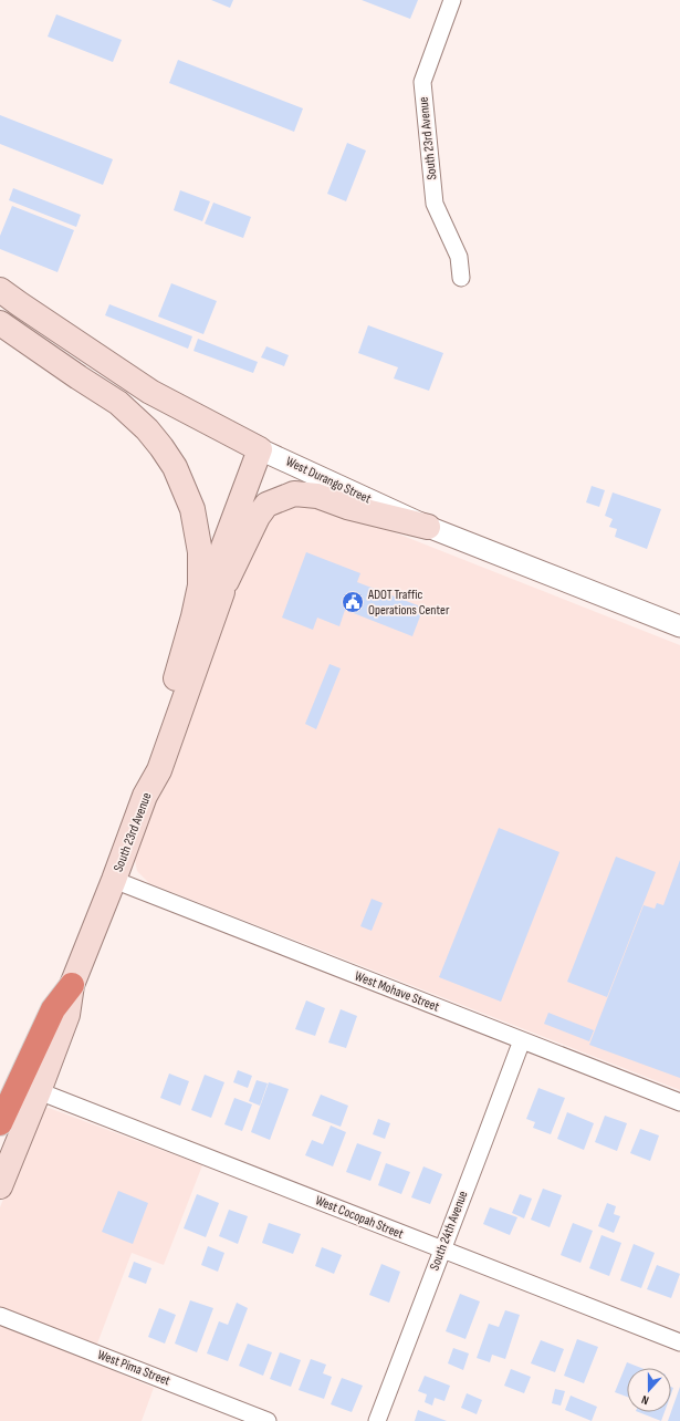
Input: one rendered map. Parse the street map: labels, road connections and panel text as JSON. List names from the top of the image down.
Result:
{
  "streets": {
    "main road": ["South 23rd Avenue", "West Durango Street"],
    "street": [
      "West Mohave Street",
      "West Cocopah Street",
      "South 24th Avenue",
      "West Pima Street"
    ]
  },
  "crossings": [
    ["South 23rd Avenue", "West Durango Street"],
    ["South 23rd Avenue", "West Mohave Street"],
    ["South 23rd Avenue", "West Cocopah Street"],
    ["West Mohave Street", "South 24th Avenue"],
    ["West Cocopah Street", "South 24th Avenue"]
  ],
  "places": {
    "public building": ["ADOT Traffic Operations Center"]
  },
  "north": "bottom"
}
